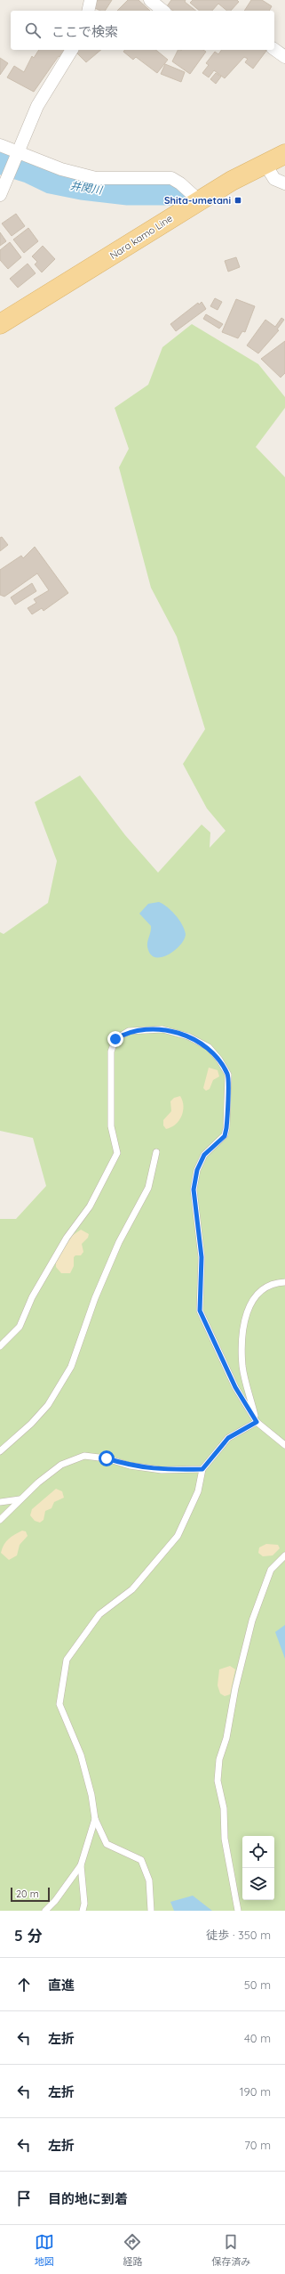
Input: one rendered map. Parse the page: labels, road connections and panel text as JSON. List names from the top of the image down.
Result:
{
  "streets": {
    "main road": ["Nara kamo Line"]
  },
  "water": ["井関川"],
  "places": {
    "transit": ["Shita-umetani"]
  },
  "scale_bar": "20 m",
  "page": {
    "search": "ここで検索",
    "scale": "20 m",
    "heading": ["5 分", "徒歩 · 350 m"],
    "list": [
      ["直進", "50 m"],
      ["左折", "40 m"],
      ["左折", "190 m"],
      ["左折", "70 m"],
      "目的地に到着"
    ],
    "nav": ["地図", "経路", "保存済み"]
  }
}
